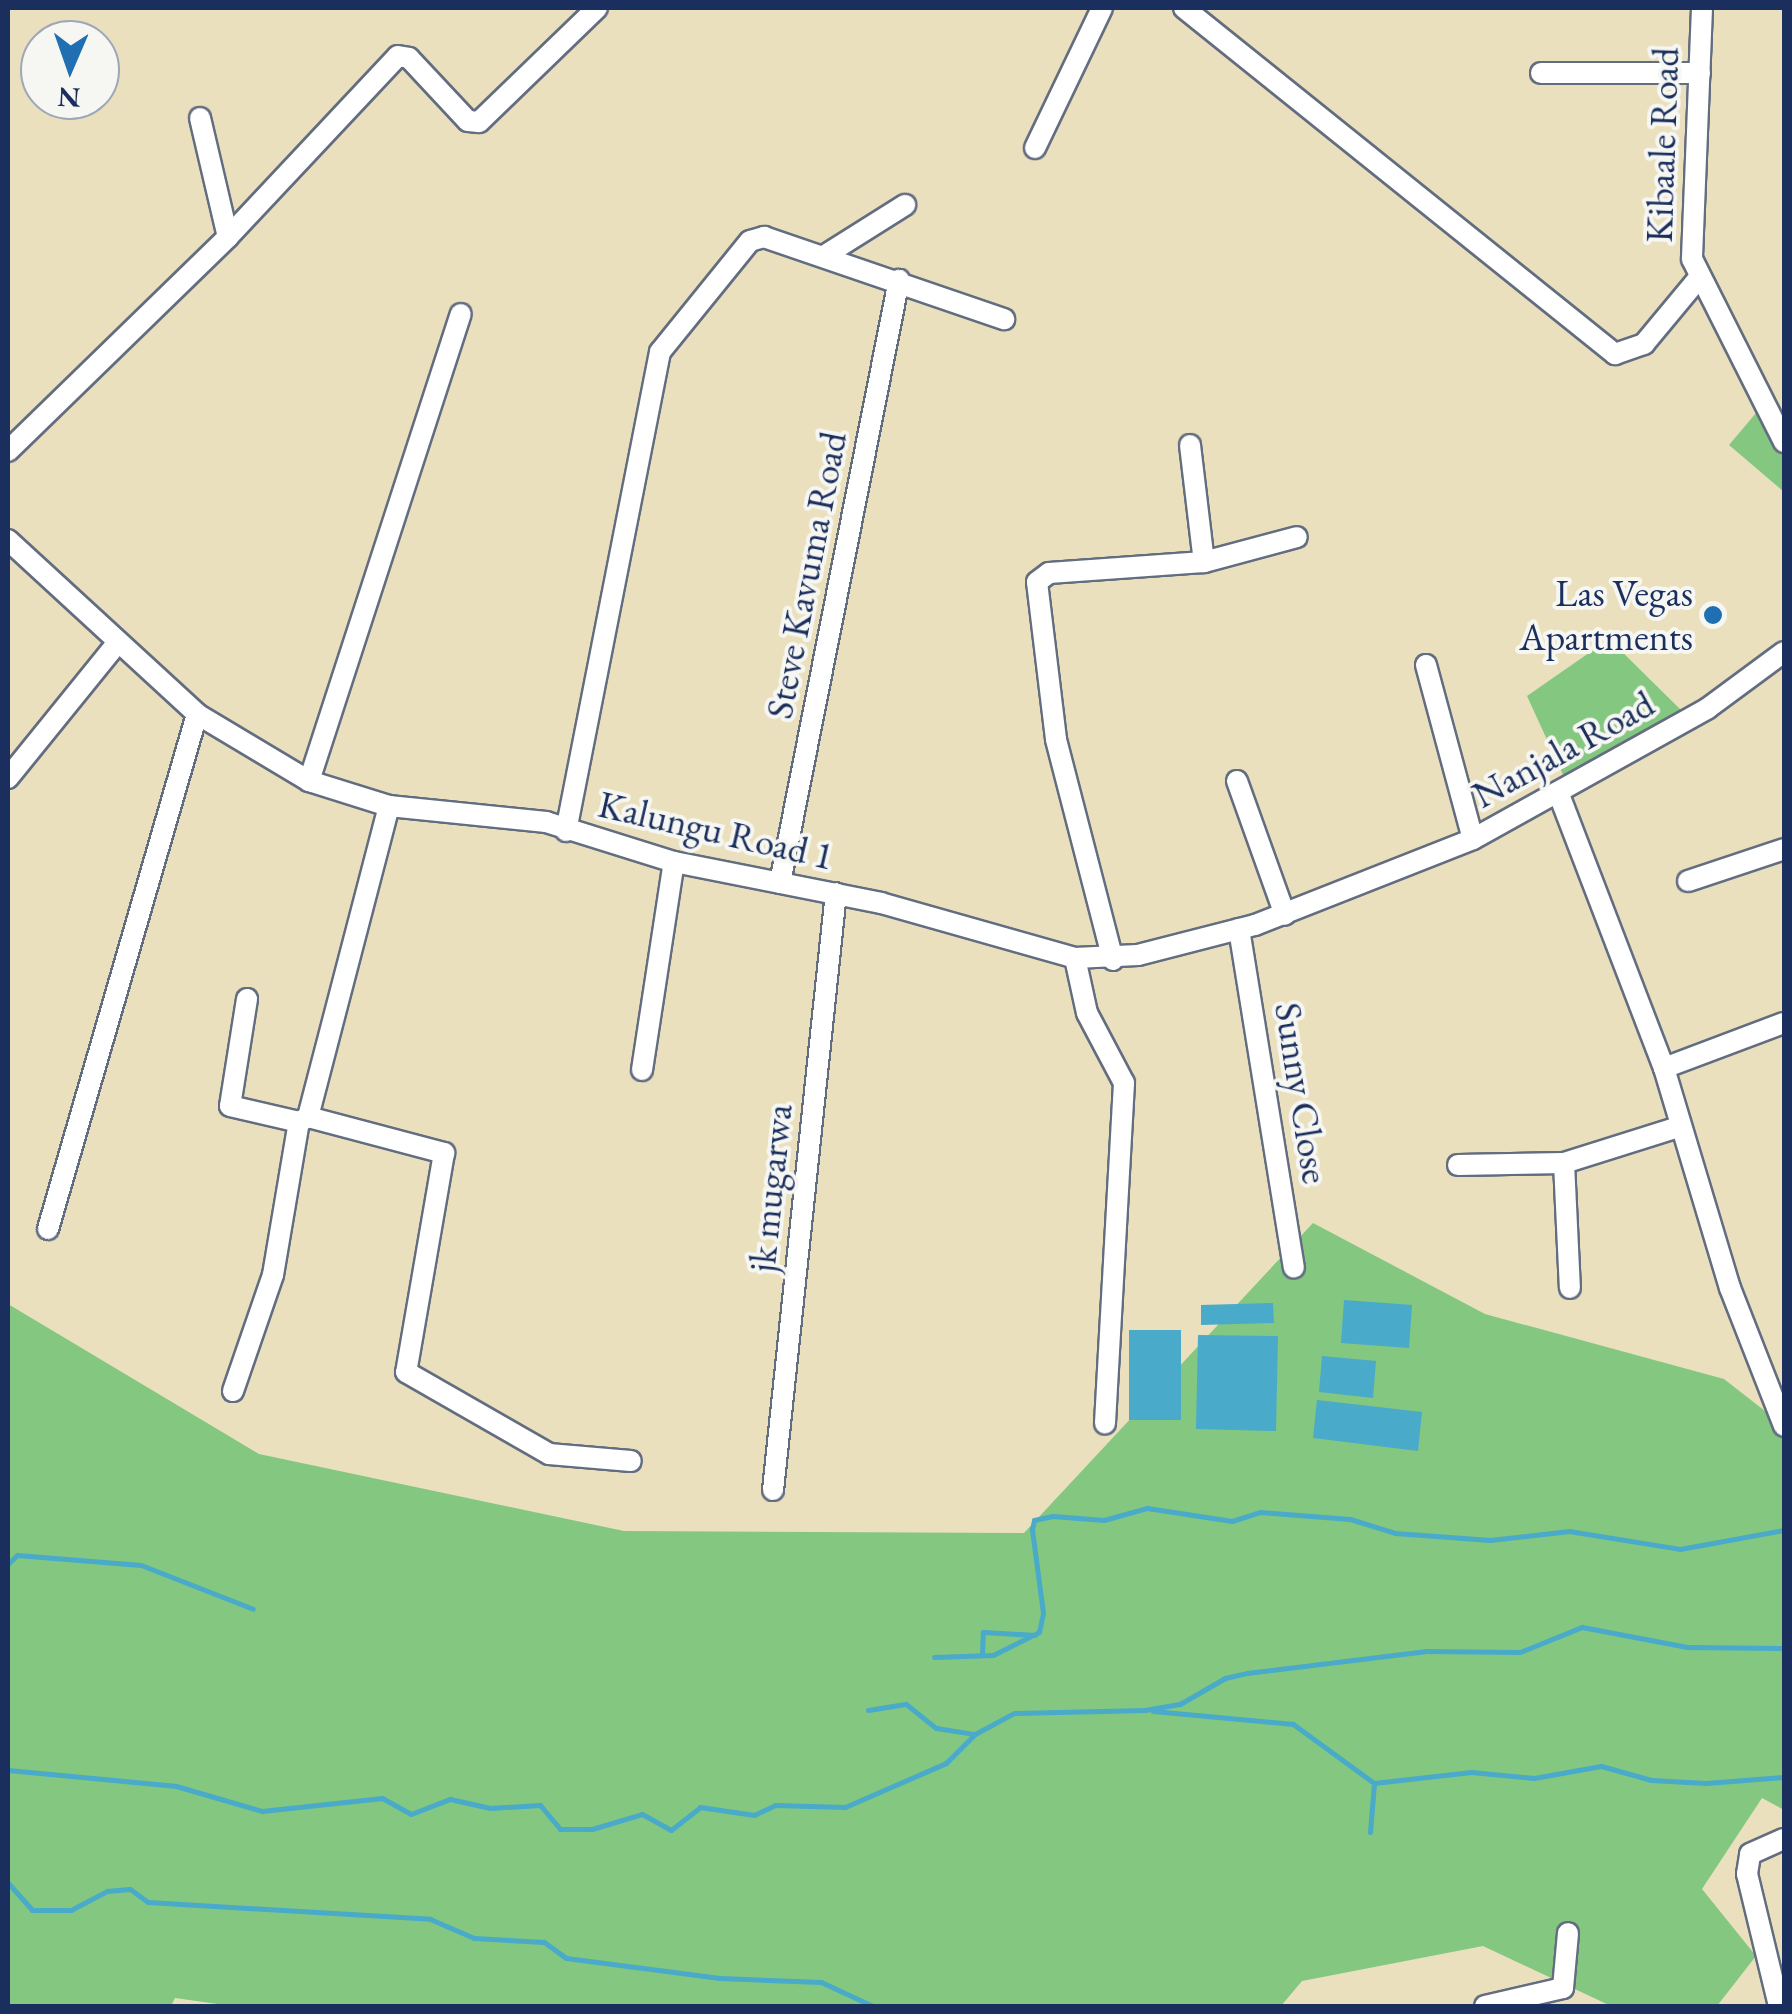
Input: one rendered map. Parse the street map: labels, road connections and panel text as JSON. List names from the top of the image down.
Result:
{
  "streets": {
    "street": [
      "Kibaale Road",
      "Steve Kavuma Road",
      "Nanjala Road",
      "Kalungu Road 1",
      "Sunny Close",
      "jk mugarwa"
    ]
  },
  "crossings": [
    ["Steve Kavuma Road", "Kalungu Road 1"],
    ["Nanjala Road", "Kalungu Road 1"],
    ["Kalungu Road 1", "Sunny Close"],
    ["Kalungu Road 1", "jk mugarwa"]
  ],
  "places": ["Las Vegas Apartments"],
  "north": "bottom"
}
